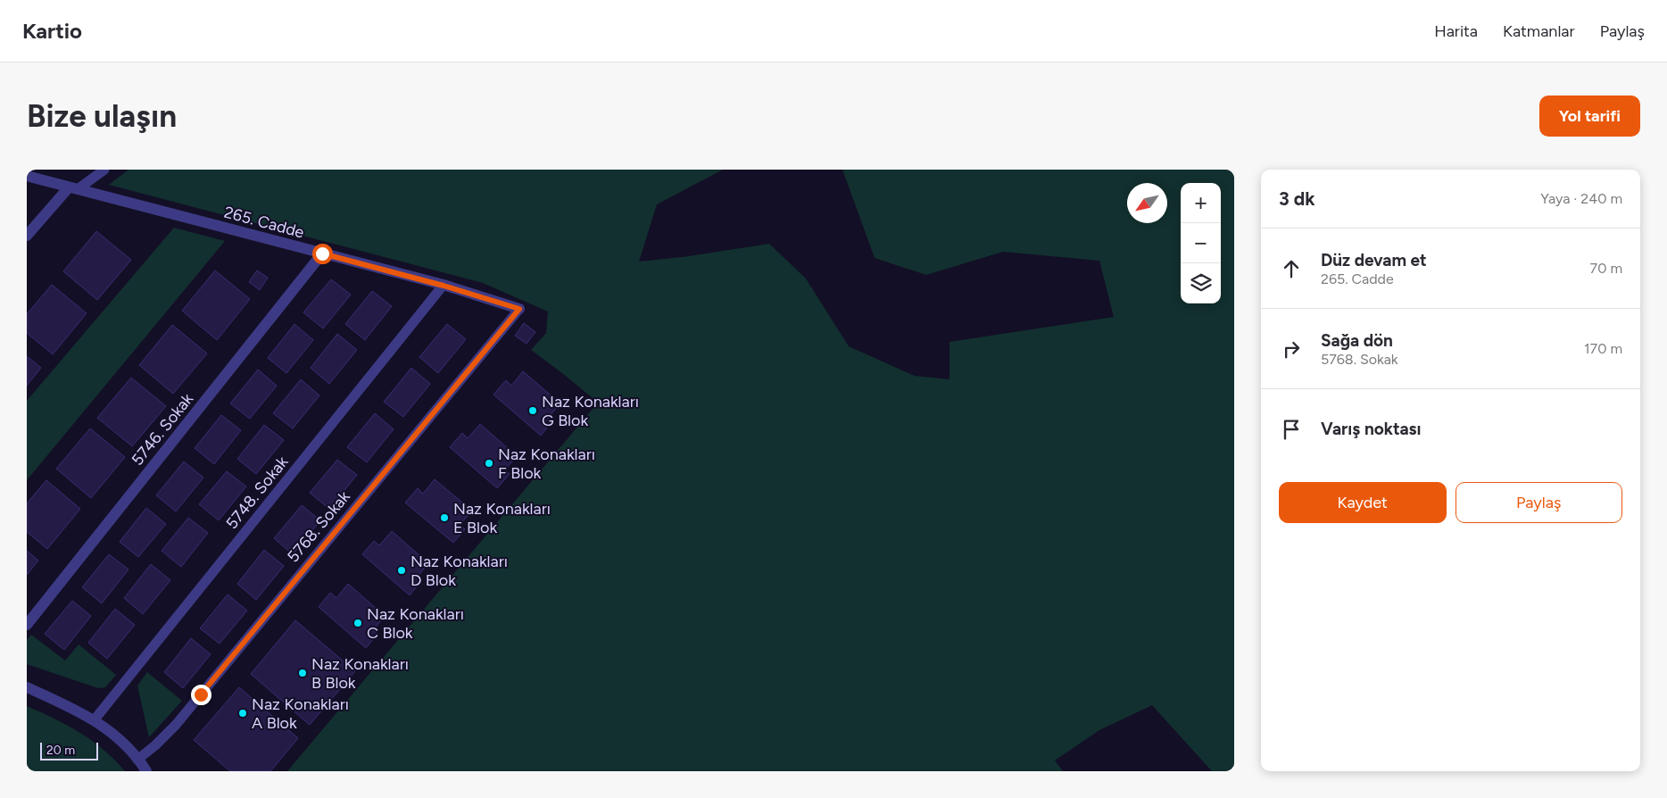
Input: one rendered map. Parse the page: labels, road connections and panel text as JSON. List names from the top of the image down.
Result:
{
  "streets": {
    "street": ["265. Cadde", "5746. Sokak"],
    "lane": ["5748. Sokak", "5768. Sokak"]
  },
  "crossings": [
    ["265. Cadde", "5746. Sokak"],
    ["265. Cadde", "5748. Sokak"],
    ["265. Cadde", "5768. Sokak"]
  ],
  "places": [
    "Naz Konakları G Blok",
    "Naz Konakları F Blok",
    "Naz Konakları E Blok",
    "Naz Konakları D Blok",
    "Naz Konakları C Blok",
    "Naz Konakları B Blok",
    "Naz Konakları A Blok"
  ],
  "scale_bar": "20 m",
  "north": "bottom left",
  "page": {
    "header": "Kartio",
    "nav": ["Harita", "Katmanlar", "Paylaş"],
    "buttons": [
      "Yol tarifi",
      ["Kaydet", "Paylaş"]
    ],
    "title": "Bize ulaşın",
    "heading": ["3 dk", "Yaya · 240 m"],
    "map_buttons": ["+", "−"],
    "list": [
      ["Düz devam et", "265. Cadde", "70 m"],
      ["Sağa dön", "5768. Sokak", "170 m"],
      "Varış noktası"
    ],
    "scale": "20 m"
  }
}
